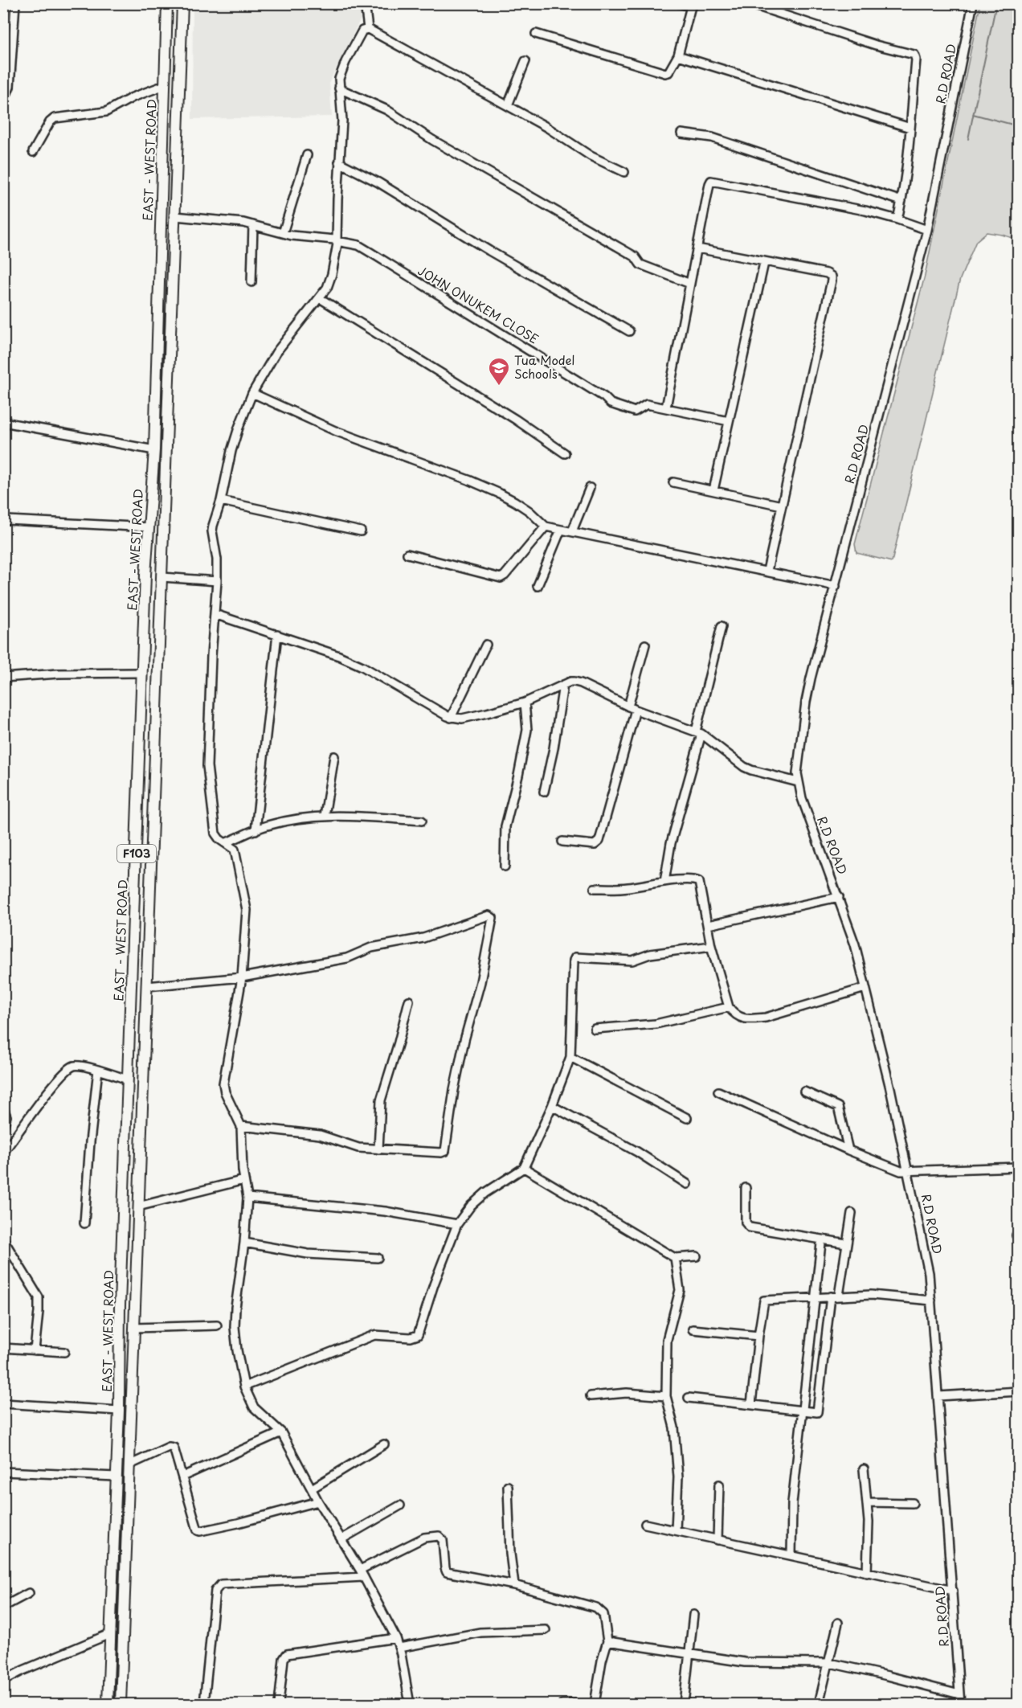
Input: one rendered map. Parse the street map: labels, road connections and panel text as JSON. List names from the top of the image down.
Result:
{
  "streets": {
    "main road": ["EAST - WEST ROAD", "F103"],
    "street": ["R.D ROAD", "JOHN ONUKEM CLOSE"]
  },
  "crossings": [
    ["EAST - WEST ROAD", "JOHN ONUKEM CLOSE"]
  ],
  "places": {
    "school or university": ["Tua Model Schools"]
  }
}
